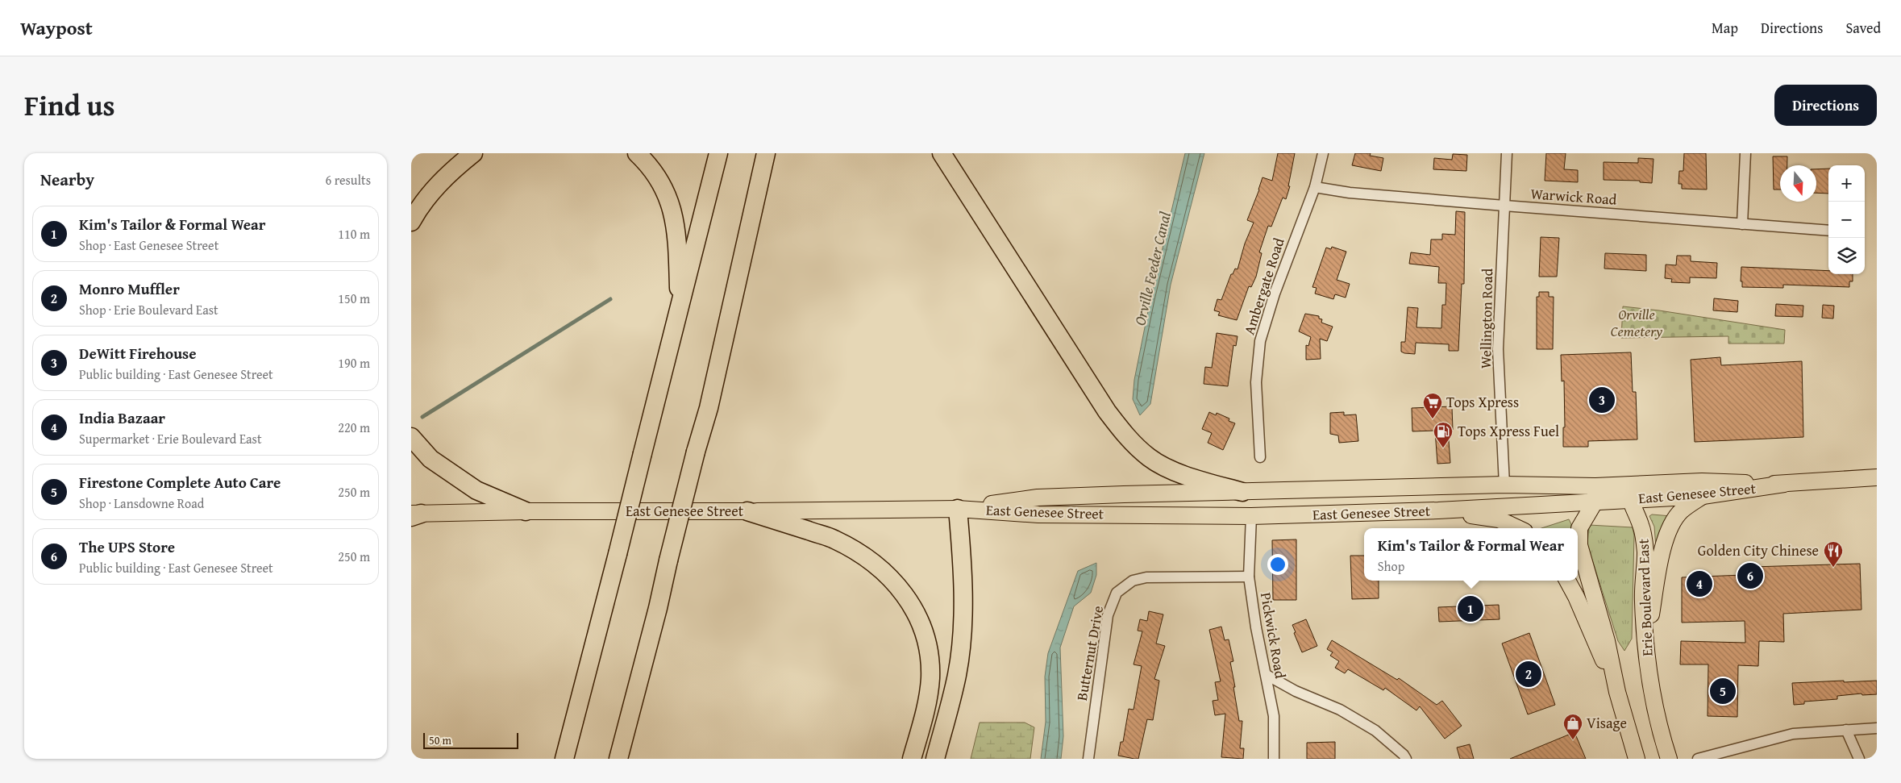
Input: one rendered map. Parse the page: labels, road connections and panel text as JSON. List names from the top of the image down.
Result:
{
  "streets": {
    "main road": ["East Genesee Street", "Erie Boulevard East"],
    "street": [
      "Warwick Road",
      "Ambergate Road",
      "Wellington Road",
      "Pickwick Road",
      "Butternut Drive"
    ]
  },
  "crossings": [
    ["Warwick Road", "Ambergate Road"],
    ["Warwick Road", "Wellington Road"],
    ["Wellington Road", "East Genesee Street"],
    ["East Genesee Street", "Erie Boulevard East"],
    ["East Genesee Street", "Pickwick Road"],
    ["Pickwick Road", "Butternut Drive"]
  ],
  "water": ["Orville Feeder Canal"],
  "parks": ["Orville Cemetery"],
  "places": {
    "supermarket": ["Tops Xpress"],
    "fuel station": ["Tops Xpress Fuel"],
    "restaurant": ["Golden City Chinese"],
    "shop": ["Visage"]
  },
  "scale_bar": "50 m",
  "north": "bottom",
  "page": {
    "header": "Waypost",
    "nav": ["Map", "Directions", "Saved"],
    "title": "Find us",
    "buttons": "Directions",
    "heading": ["Nearby", "6 results"],
    "map_buttons": ["+", "−"],
    "list": [
      {
        "mark": "1",
        "name": "Kim's Tailor & Formal Wear",
        "note": "Shop · East Genesee Street",
        "value": "110 m"
      },
      {
        "mark": "2",
        "name": "Monro Muffler",
        "note": "Shop · Erie Boulevard East",
        "value": "150 m"
      },
      {
        "mark": "3",
        "name": "DeWitt Firehouse",
        "note": "Public building · East Genesee Street",
        "value": "190 m"
      },
      {
        "mark": "4",
        "name": "India Bazaar",
        "note": "Supermarket · Erie Boulevard East",
        "value": "220 m"
      },
      {
        "mark": "5",
        "name": "Firestone Complete Auto Care",
        "note": "Shop · Lansdowne Road",
        "value": "250 m"
      },
      {
        "mark": "6",
        "name": "The UPS Store",
        "note": "Public building · East Genesee Street",
        "value": "250 m"
      }
    ],
    "pins": [
      "3",
      "6",
      "4",
      "1",
      "2",
      "5"
    ],
    "popup": ["Kim's Tailor & Formal Wear", "Shop"],
    "scale": "50 m"
  }
}
